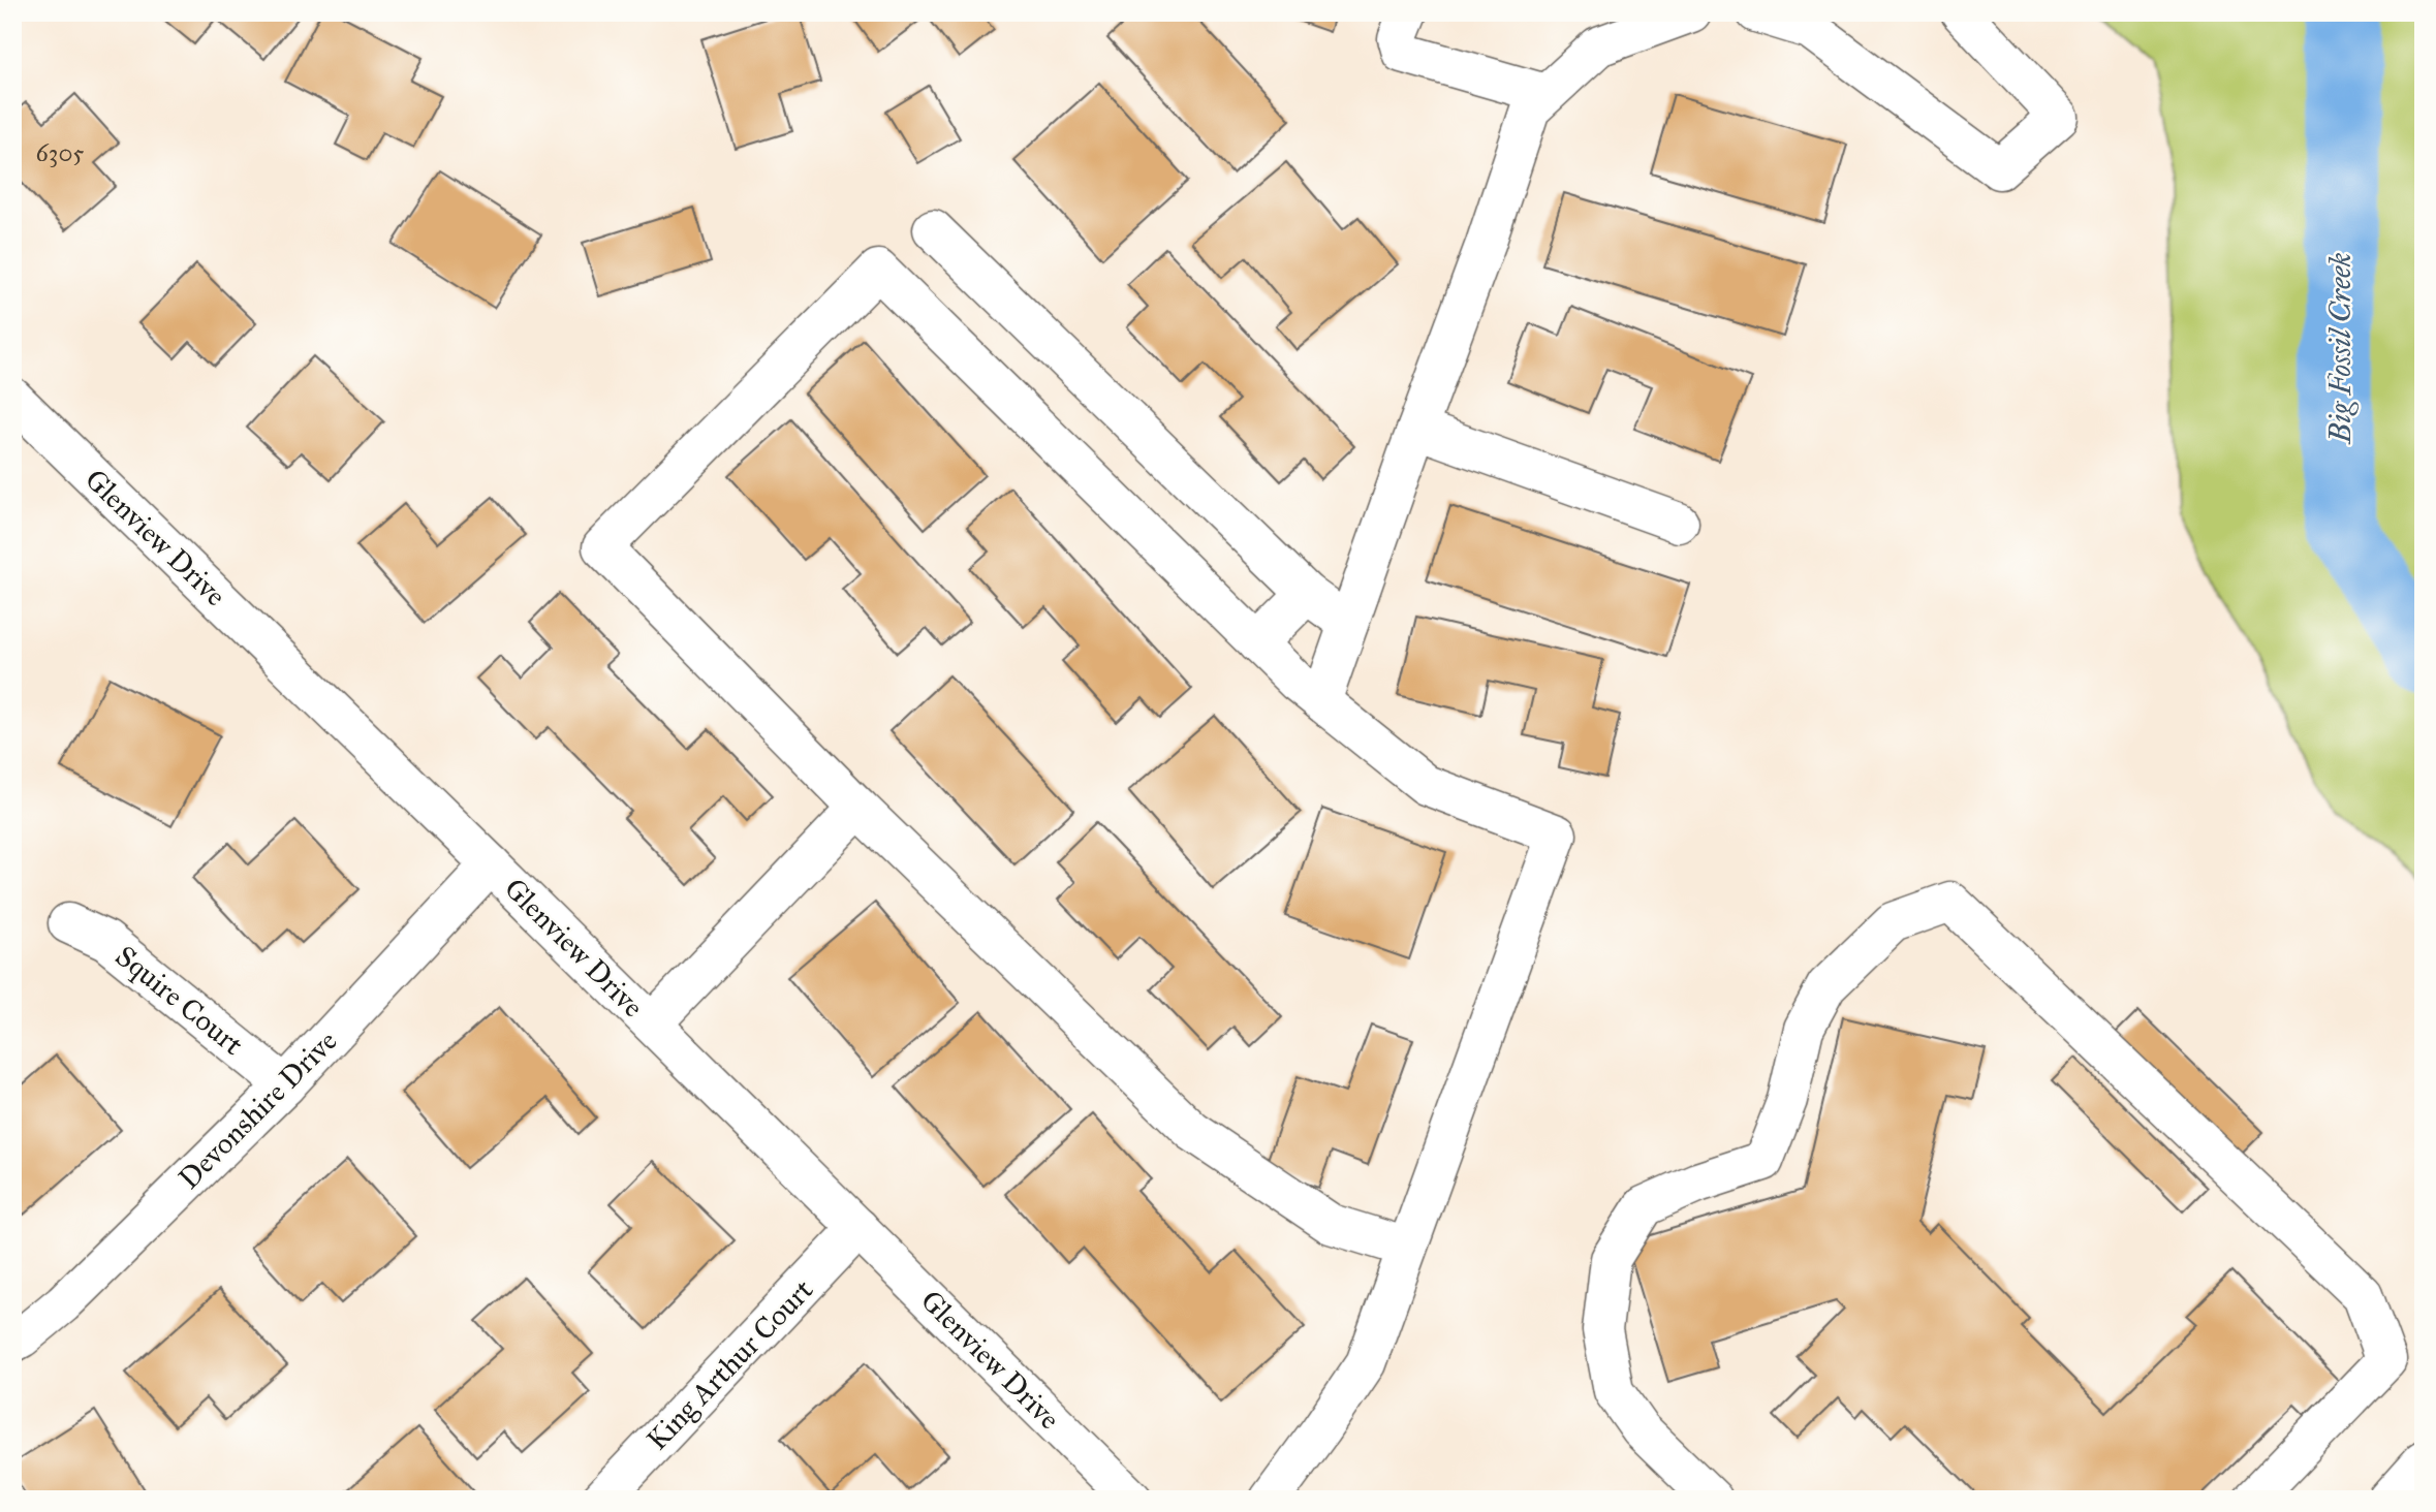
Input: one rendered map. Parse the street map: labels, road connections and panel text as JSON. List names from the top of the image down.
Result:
{
  "streets": {
    "main road": [
      "Glenview Drive",
      "Squire Court",
      "Devonshire Drive",
      "King Arthur Court"
    ]
  },
  "crossings": [
    ["Glenview Drive", "Devonshire Drive"],
    ["Glenview Drive", "King Arthur Court"],
    ["Squire Court", "Devonshire Drive"]
  ],
  "water": ["Big Fossil Creek"],
  "house_numbers": ["6305"]
}
